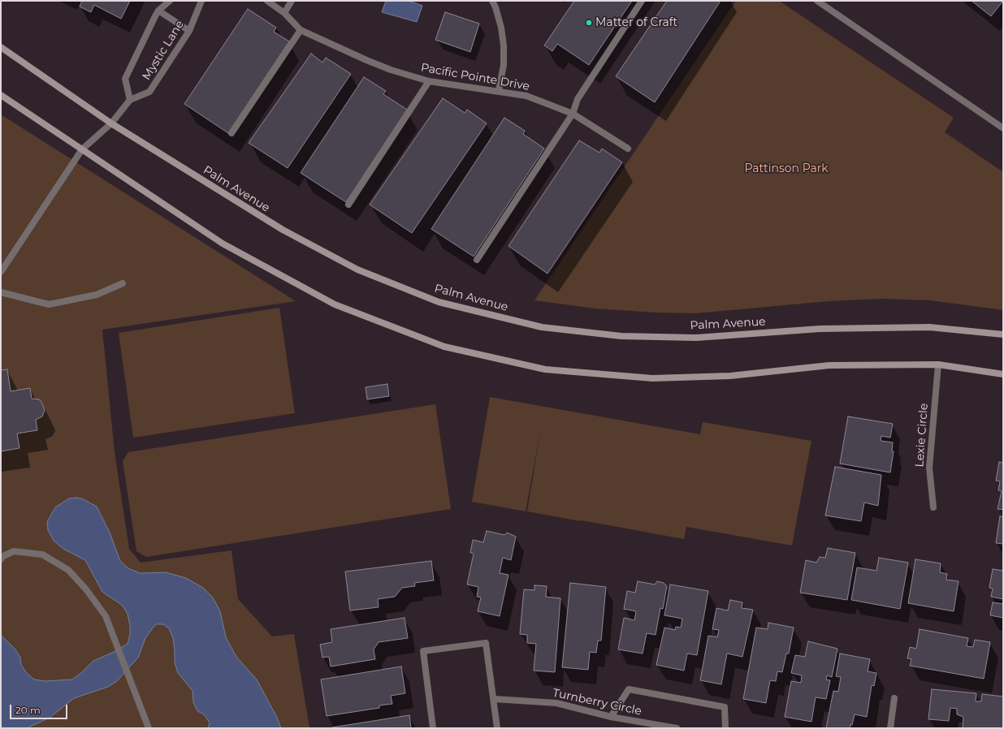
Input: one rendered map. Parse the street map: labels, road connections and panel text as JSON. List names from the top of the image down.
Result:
{
  "streets": {
    "street": [
      "Mystic Lane",
      "Pacific Pointe Drive",
      "Palm Avenue",
      "Lexie Circle",
      "Turnberry Circle"
    ]
  },
  "crossings": [
    ["Mystic Lane", "Palm Avenue"]
  ],
  "parks": ["Pattinson Park"],
  "places": ["Matter of Craft"],
  "scale_bar": "20 m"
}
